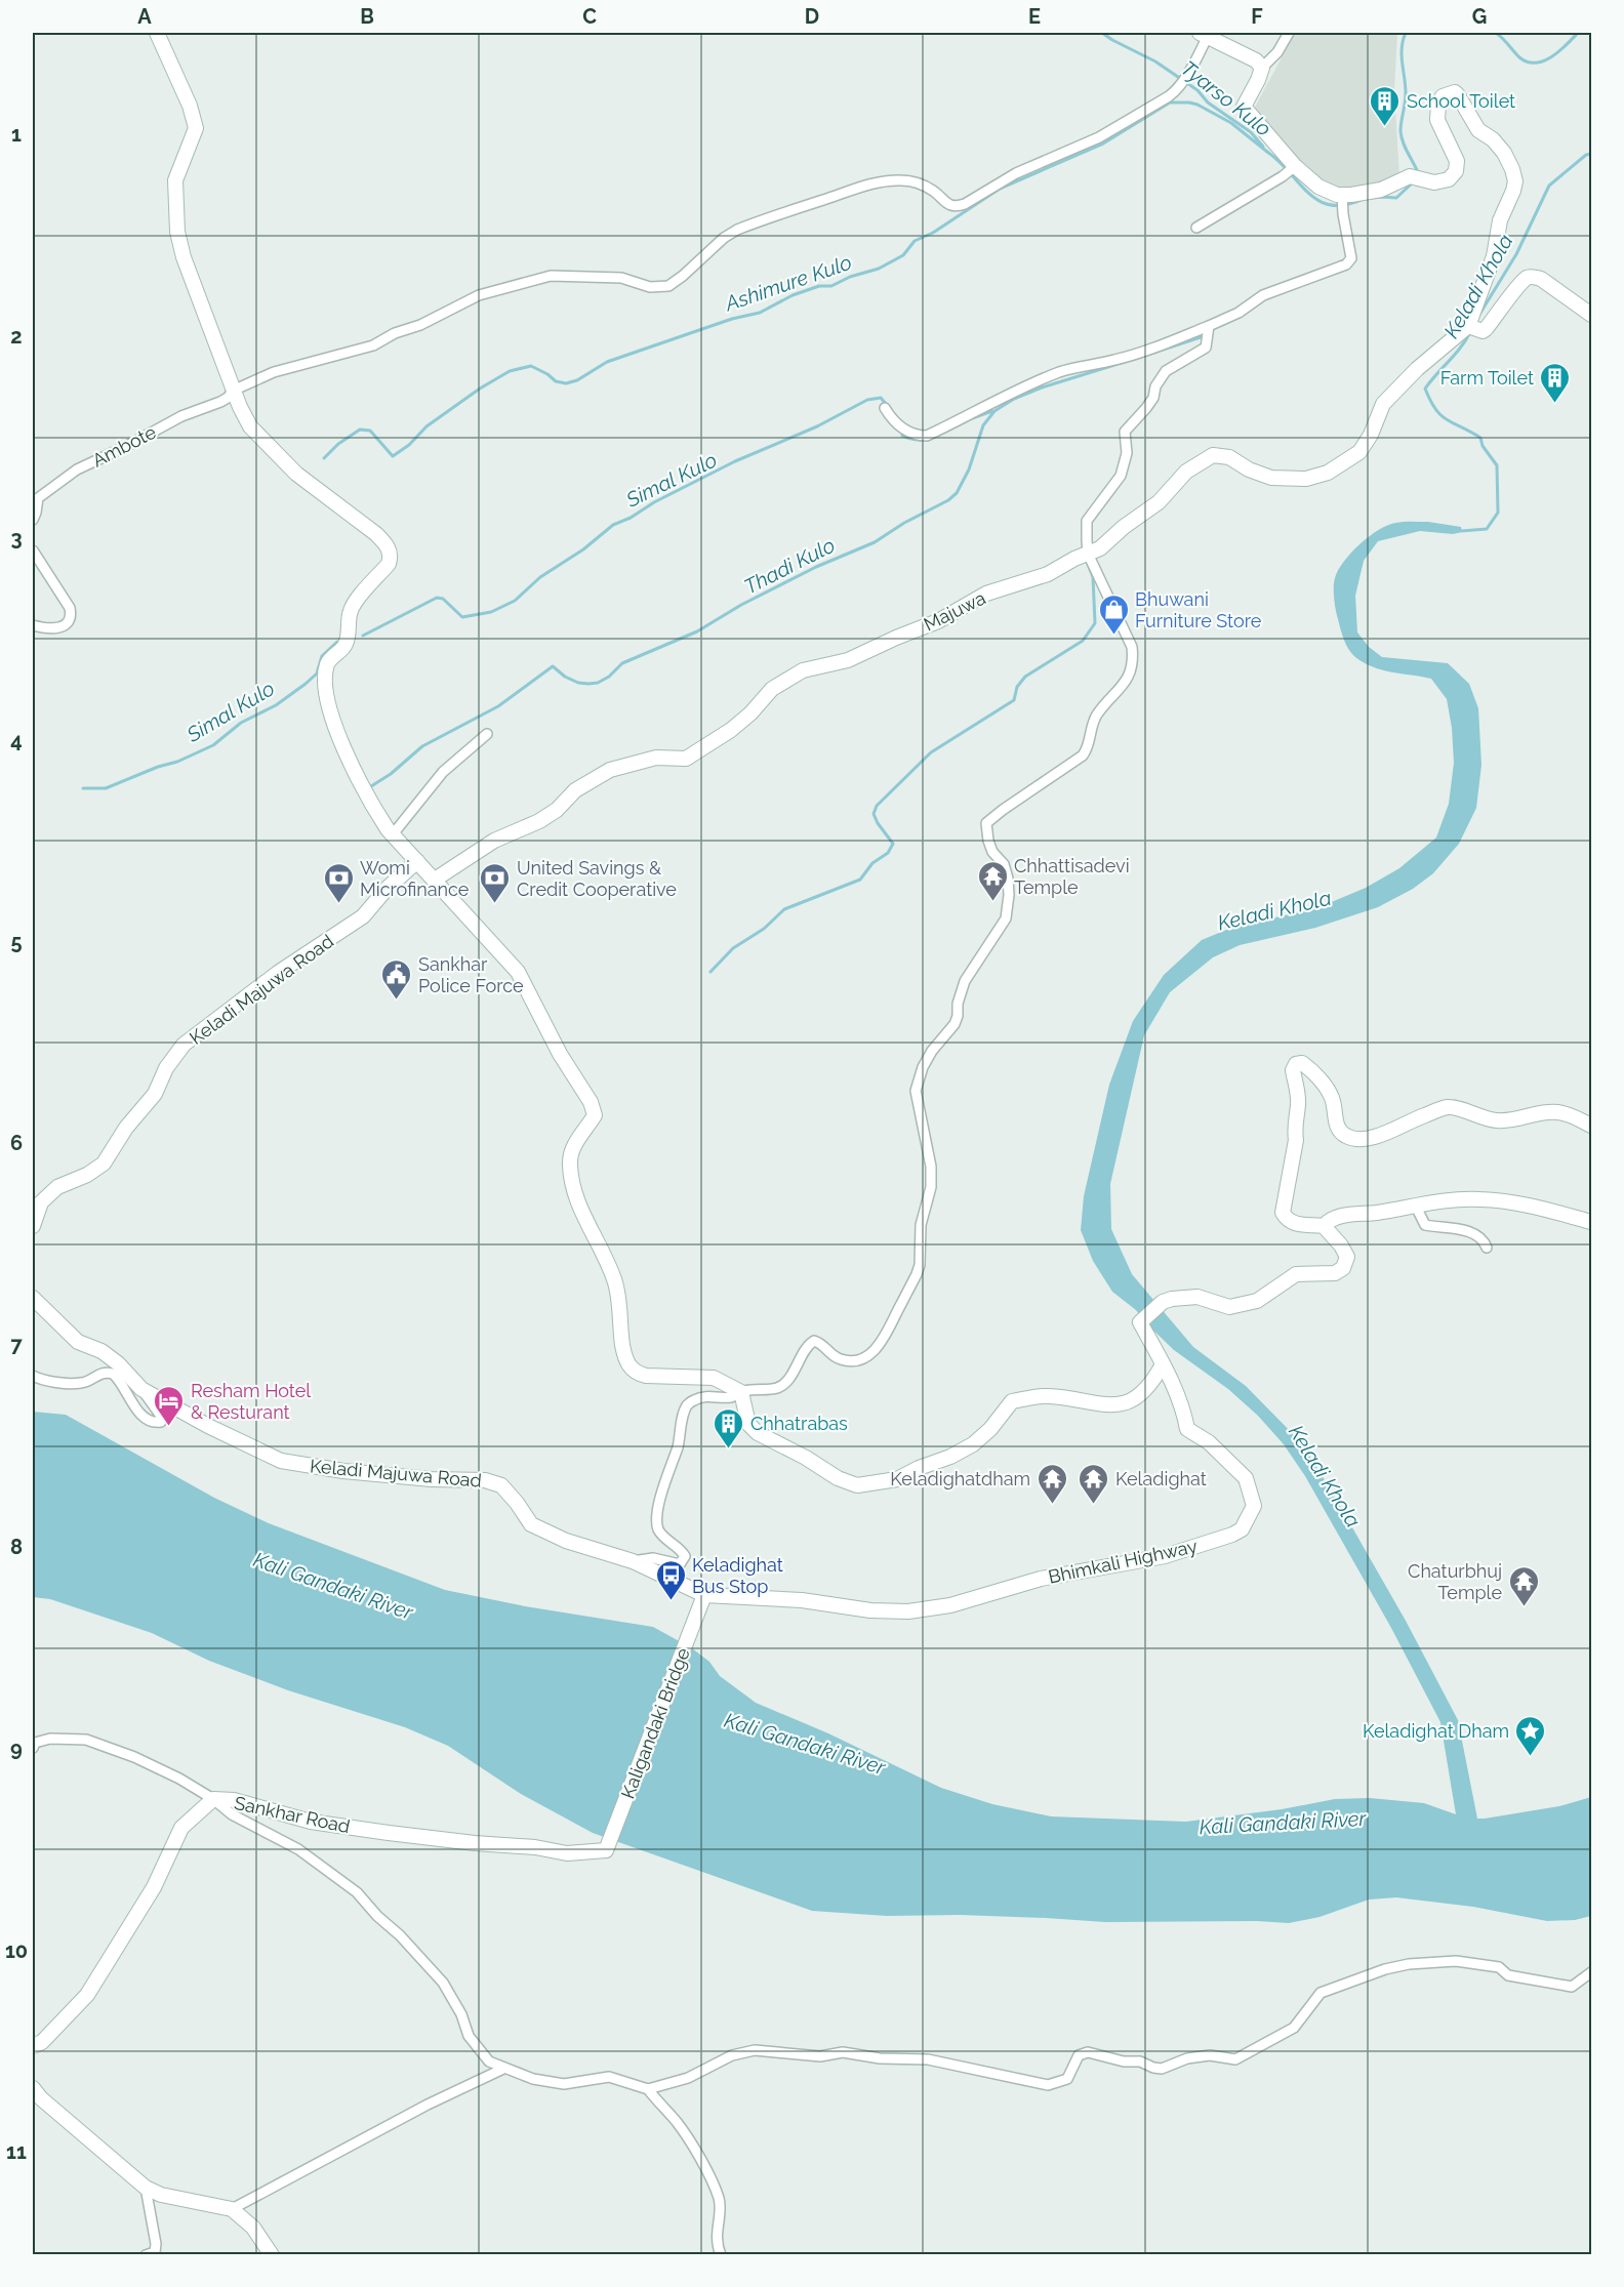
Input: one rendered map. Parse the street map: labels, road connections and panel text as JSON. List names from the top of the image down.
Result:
{
  "streets": {
    "street": [
      "Ambote",
      "Majuwa",
      "Keladi Majuwa Road",
      "Bhimkali Highway",
      "Kaligandaki Bridge",
      "Sankhar Road"
    ]
  },
  "crossings": [
    ["Keladi Majuwa Road", "Bhimkali Highway"],
    ["Keladi Majuwa Road", "Kaligandaki Bridge"],
    ["Bhimkali Highway", "Kaligandaki Bridge"],
    ["Kaligandaki Bridge", "Sankhar Road"]
  ],
  "water": [
    "Tyarso Kulo",
    "Ashimure Kulo",
    "Keladi Khola",
    "Simal Kulo",
    "Thadi Kulo",
    "Kali Gandaki River"
  ],
  "places": {
    "building": ["School Toilet", "Farm Toilet", "Chhatrabas"],
    "shop": ["Bhuwani Furniture Store"],
    "temple": [
      "Chhattisadevi Temple",
      "Keladighatdham",
      "Keladighat",
      "Chaturbhuj Temple"
    ],
    "bank": ["Womi Microfinance", "United Savings & Credit Cooperative"],
    "public building": ["Sankhar Police Force"],
    "hotel": ["Resham Hotel & Resturant"],
    "bus stop": ["Keladighat Bus Stop"],
    "place": ["Keladighat Dham"]
  },
  "grid": {
    "columns": [
      "A",
      "B",
      "C",
      "D",
      "E",
      "F",
      "G"
    ],
    "rows": [
      "1",
      "2",
      "3",
      "4",
      "5",
      "6",
      "7",
      "8",
      "9",
      "10",
      "11"
    ]
  }
}
